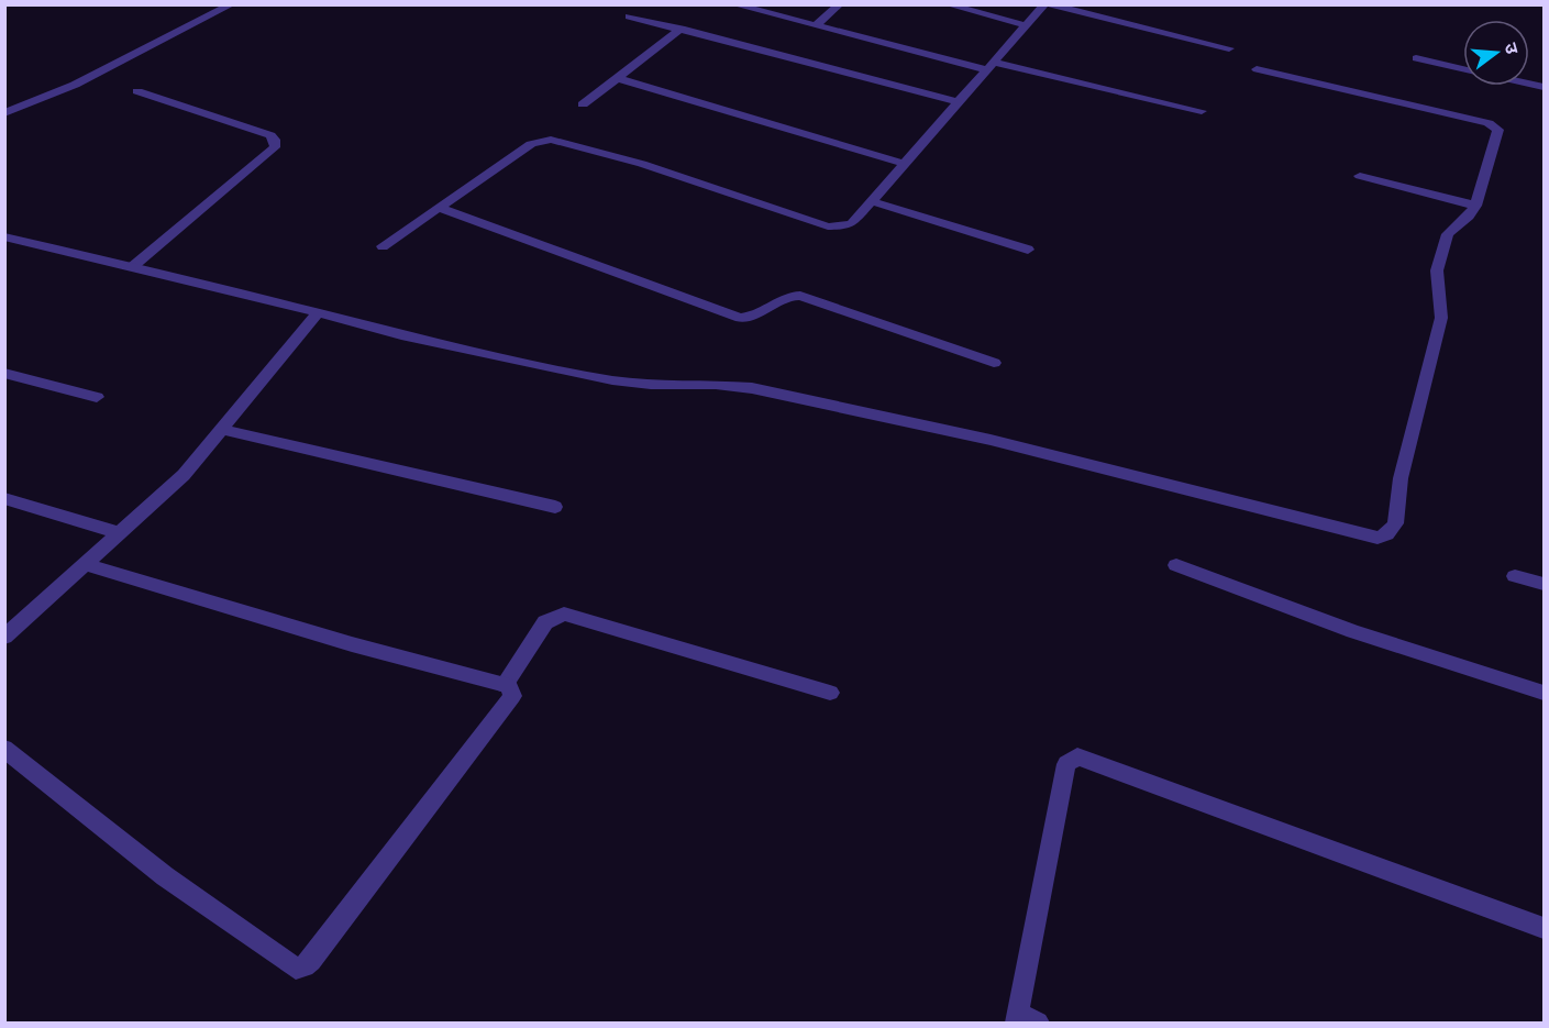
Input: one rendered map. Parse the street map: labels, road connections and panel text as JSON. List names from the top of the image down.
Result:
{
  "north": "right"
}
